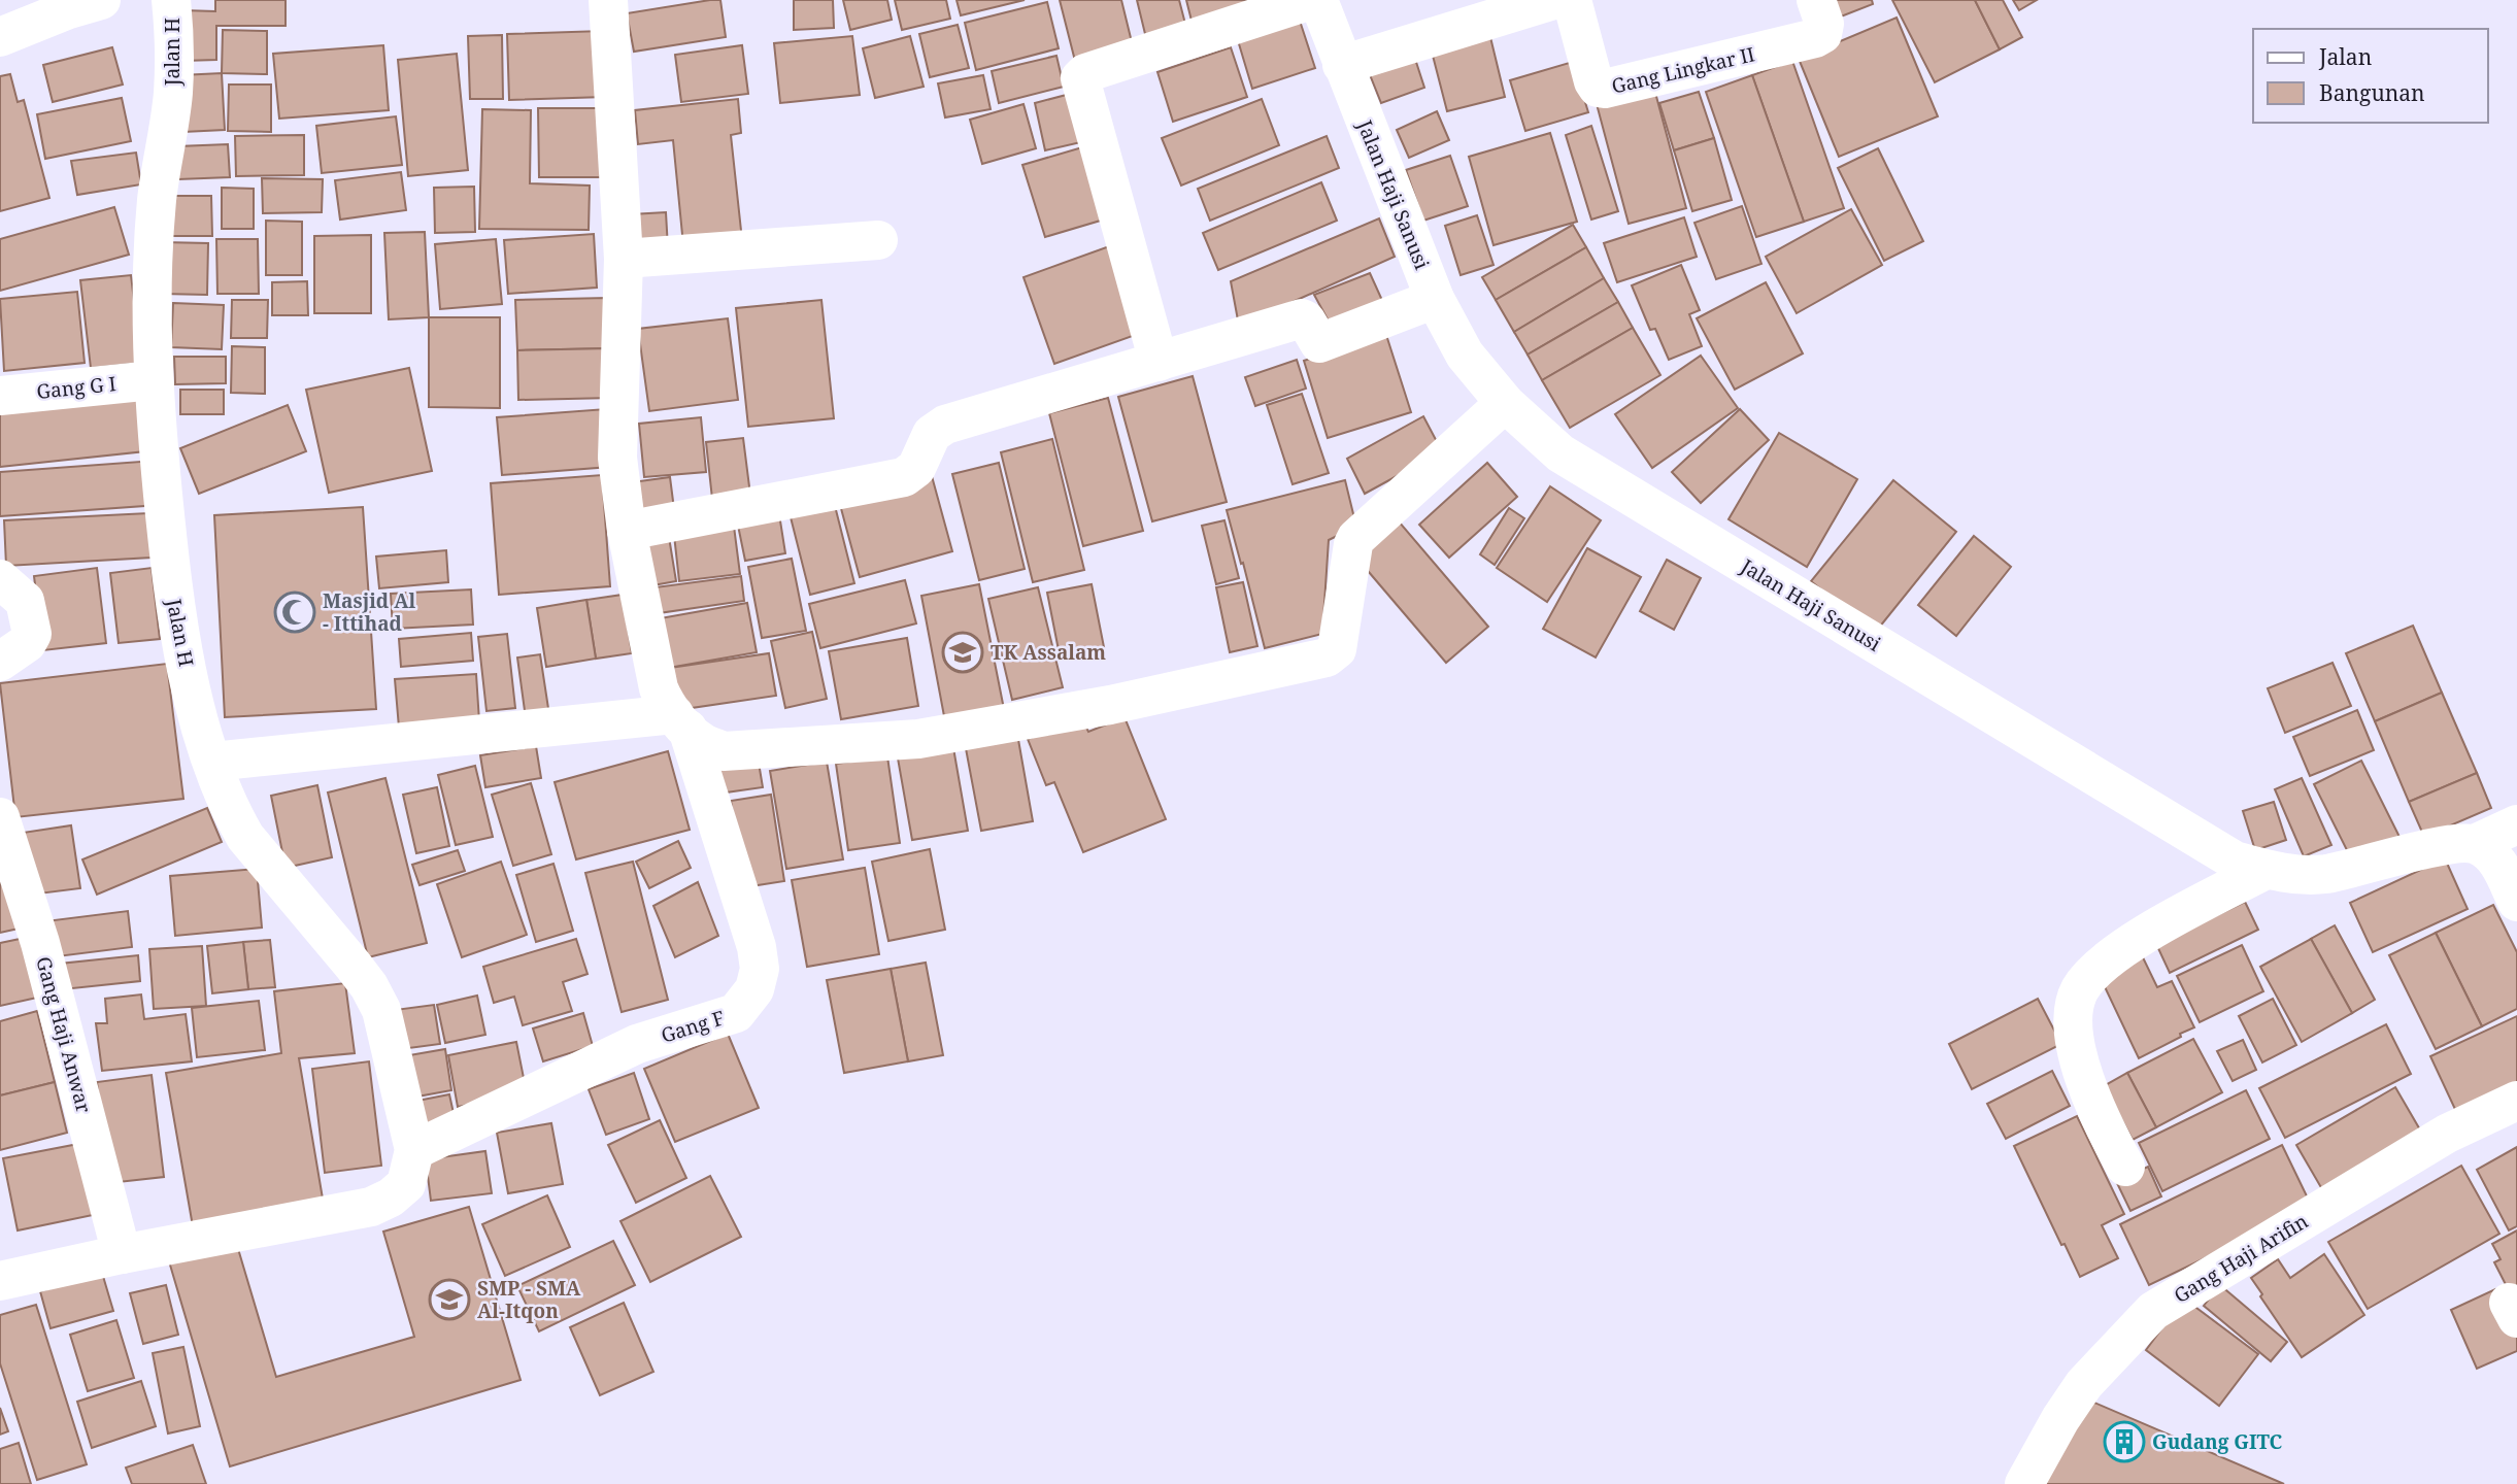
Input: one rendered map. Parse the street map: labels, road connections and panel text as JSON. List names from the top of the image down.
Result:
{
  "streets": {
    "street": [
      "Jalan H",
      "Gang Lingkar II",
      "Jalan Haji Sanusi",
      "Gang G I",
      "Gang F",
      "Gang Haji Anwar",
      "Gang Haji Arifin"
    ]
  },
  "crossings": [
    ["Jalan H", "Gang G I"],
    ["Jalan H", "Gang F"],
    ["Jalan H", "Gang Haji Anwar"]
  ],
  "places": {
    "mosque": ["Masjid Al - Ittihad"],
    "school or university": ["TK Assalam", "SMP - SMA Al-Itqon"],
    "building": ["Gudang GITC"]
  },
  "legend": ["Jalan", "Bangunan"]
}
